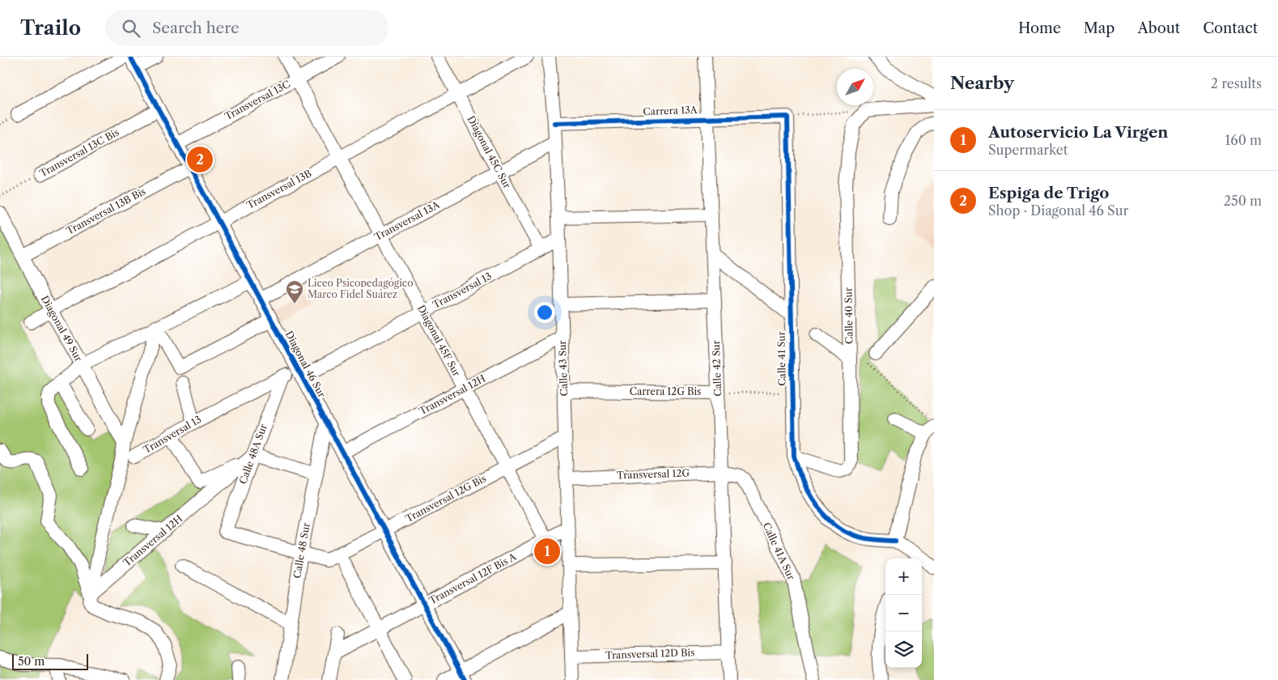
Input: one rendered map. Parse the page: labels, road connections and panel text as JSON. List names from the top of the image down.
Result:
{
  "streets": {
    "street": [
      "Transversal 13C",
      "Carrera 13A",
      "Diagonal 45C Sur",
      "Transversal 13C Bis",
      "Transversal 13B",
      "Transversal 13B Bis",
      "Transversal 13A",
      "Transversal 13",
      "Calle 40 Sur",
      "Diagonal 49 Sur",
      "Diagonal 45F Sur",
      "Calle 41 Sur",
      "Diagonal 46 Sur",
      "Calle 43 Sur",
      "Calle 42 Sur",
      "Carrera 12G Bis",
      "Transversal 12H",
      "Calle 48A Sur",
      "Transversal 12G",
      "Transversal 12G Bis",
      "Calle 48 Sur",
      "Calle 41A Sur",
      "Transversal 12F Bis A",
      "Transversal 12D Bis"
    ]
  },
  "crossings": [
    ["Transversal 13C", "Diagonal 45F Sur"],
    ["Transversal 13C", "Diagonal 46 Sur"],
    ["Carrera 13A", "Calle 41 Sur"],
    ["Carrera 13A", "Calle 43 Sur"],
    ["Carrera 13A", "Calle 42 Sur"],
    ["Diagonal 45C Sur", "Transversal 13B"],
    ["Diagonal 45C Sur", "Transversal 13A"],
    ["Diagonal 45C Sur", "Transversal 13"],
    ["Transversal 13C Bis", "Diagonal 46 Sur"],
    ["Transversal 13B", "Diagonal 49 Sur"],
    ["Transversal 13B", "Diagonal 45F Sur"],
    ["Transversal 13B", "Diagonal 46 Sur"],
    ["Transversal 13B Bis", "Diagonal 49 Sur"],
    ["Transversal 13B Bis", "Diagonal 46 Sur"],
    ["Transversal 13A", "Diagonal 45F Sur"],
    ["Transversal 13A", "Diagonal 46 Sur"],
    ["Transversal 13A", "Calle 43 Sur"],
    ["Transversal 13", "Diagonal 45F Sur"],
    ["Transversal 13", "Diagonal 46 Sur"],
    ["Transversal 13", "Calle 43 Sur"],
    ["Transversal 13", "Calle 48A Sur"],
    ["Calle 40 Sur", "Calle 41 Sur"],
    ["Diagonal 45F Sur", "Transversal 12H"],
    ["Diagonal 45F Sur", "Transversal 12G Bis"],
    ["Diagonal 45F Sur", "Transversal 12F Bis A"],
    ["Diagonal 46 Sur", "Transversal 12H"],
    ["Diagonal 46 Sur", "Transversal 12G Bis"],
    ["Diagonal 46 Sur", "Calle 48 Sur"],
    ["Diagonal 46 Sur", "Transversal 12F Bis A"],
    ["Calle 43 Sur", "Carrera 12G Bis"],
    ["Calle 43 Sur", "Transversal 12H"],
    ["Calle 43 Sur", "Transversal 12G"],
    ["Calle 43 Sur", "Transversal 12G Bis"],
    ["Calle 43 Sur", "Transversal 12F Bis A"],
    ["Calle 43 Sur", "Transversal 12D Bis"],
    ["Calle 42 Sur", "Carrera 12G Bis"],
    ["Calle 42 Sur", "Transversal 12G"],
    ["Calle 42 Sur", "Transversal 12D Bis"],
    ["Transversal 12H", "Calle 48A Sur"],
    ["Calle 48A Sur", "Calle 48 Sur"],
    ["Transversal 12G", "Calle 41A Sur"]
  ],
  "places": {
    "school or university": ["Liceo Psicopedagógico Marco Fidel Suárez"]
  },
  "scale_bar": "50 m",
  "north": "top right",
  "page": {
    "header": "Trailo",
    "search": "Search here",
    "nav": [
      "Home",
      "Map",
      "About",
      "Contact"
    ],
    "heading": ["Nearby", "2 results"],
    "list": [
      {
        "mark": "1",
        "name": "Autoservicio La Virgen",
        "note": "Supermarket",
        "value": "160 m"
      },
      {
        "mark": "2",
        "name": "Espiga de Trigo",
        "note": "Shop · Diagonal 46 Sur",
        "value": "250 m"
      }
    ],
    "pins": ["2", "1"],
    "map_buttons": ["+", "−"],
    "scale": "50 m"
  }
}
